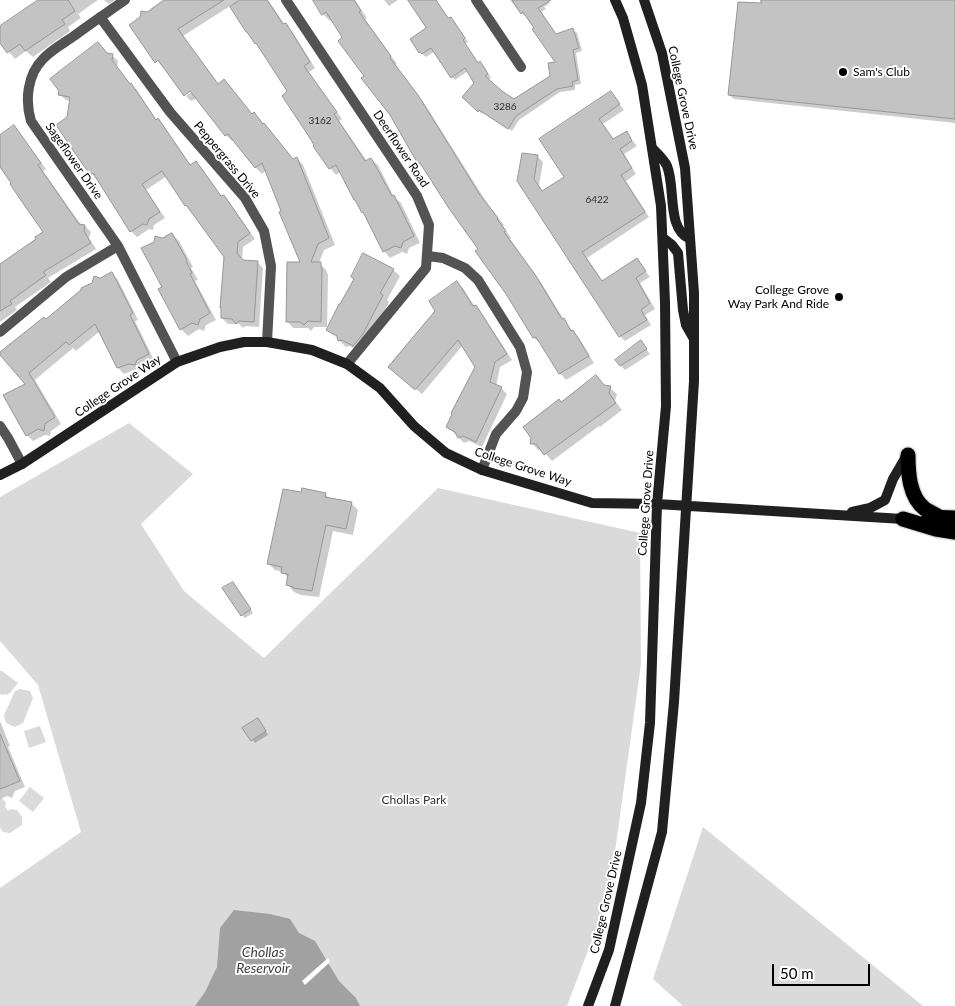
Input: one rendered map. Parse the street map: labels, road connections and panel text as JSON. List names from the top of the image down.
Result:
{
  "streets": {
    "main road": ["College Grove Drive", "College Grove Way"],
    "street": ["Deerflower Road", "Peppergrass Drive", "Sageflower Drive"]
  },
  "crossings": [
    ["College Grove Drive", "College Grove Way"],
    ["Deerflower Road", "College Grove Way"],
    ["Peppergrass Drive", "Sageflower Drive"],
    ["Peppergrass Drive", "College Grove Way"],
    ["Sageflower Drive", "College Grove Way"]
  ],
  "water": ["Chollas Reservoir"],
  "parks": ["Chollas Park"],
  "places": ["Sam's Club", "College Grove Way Park And Ride"],
  "house_numbers": ["3286", "3162", "6422"],
  "scale_bar": "50 m"
}
